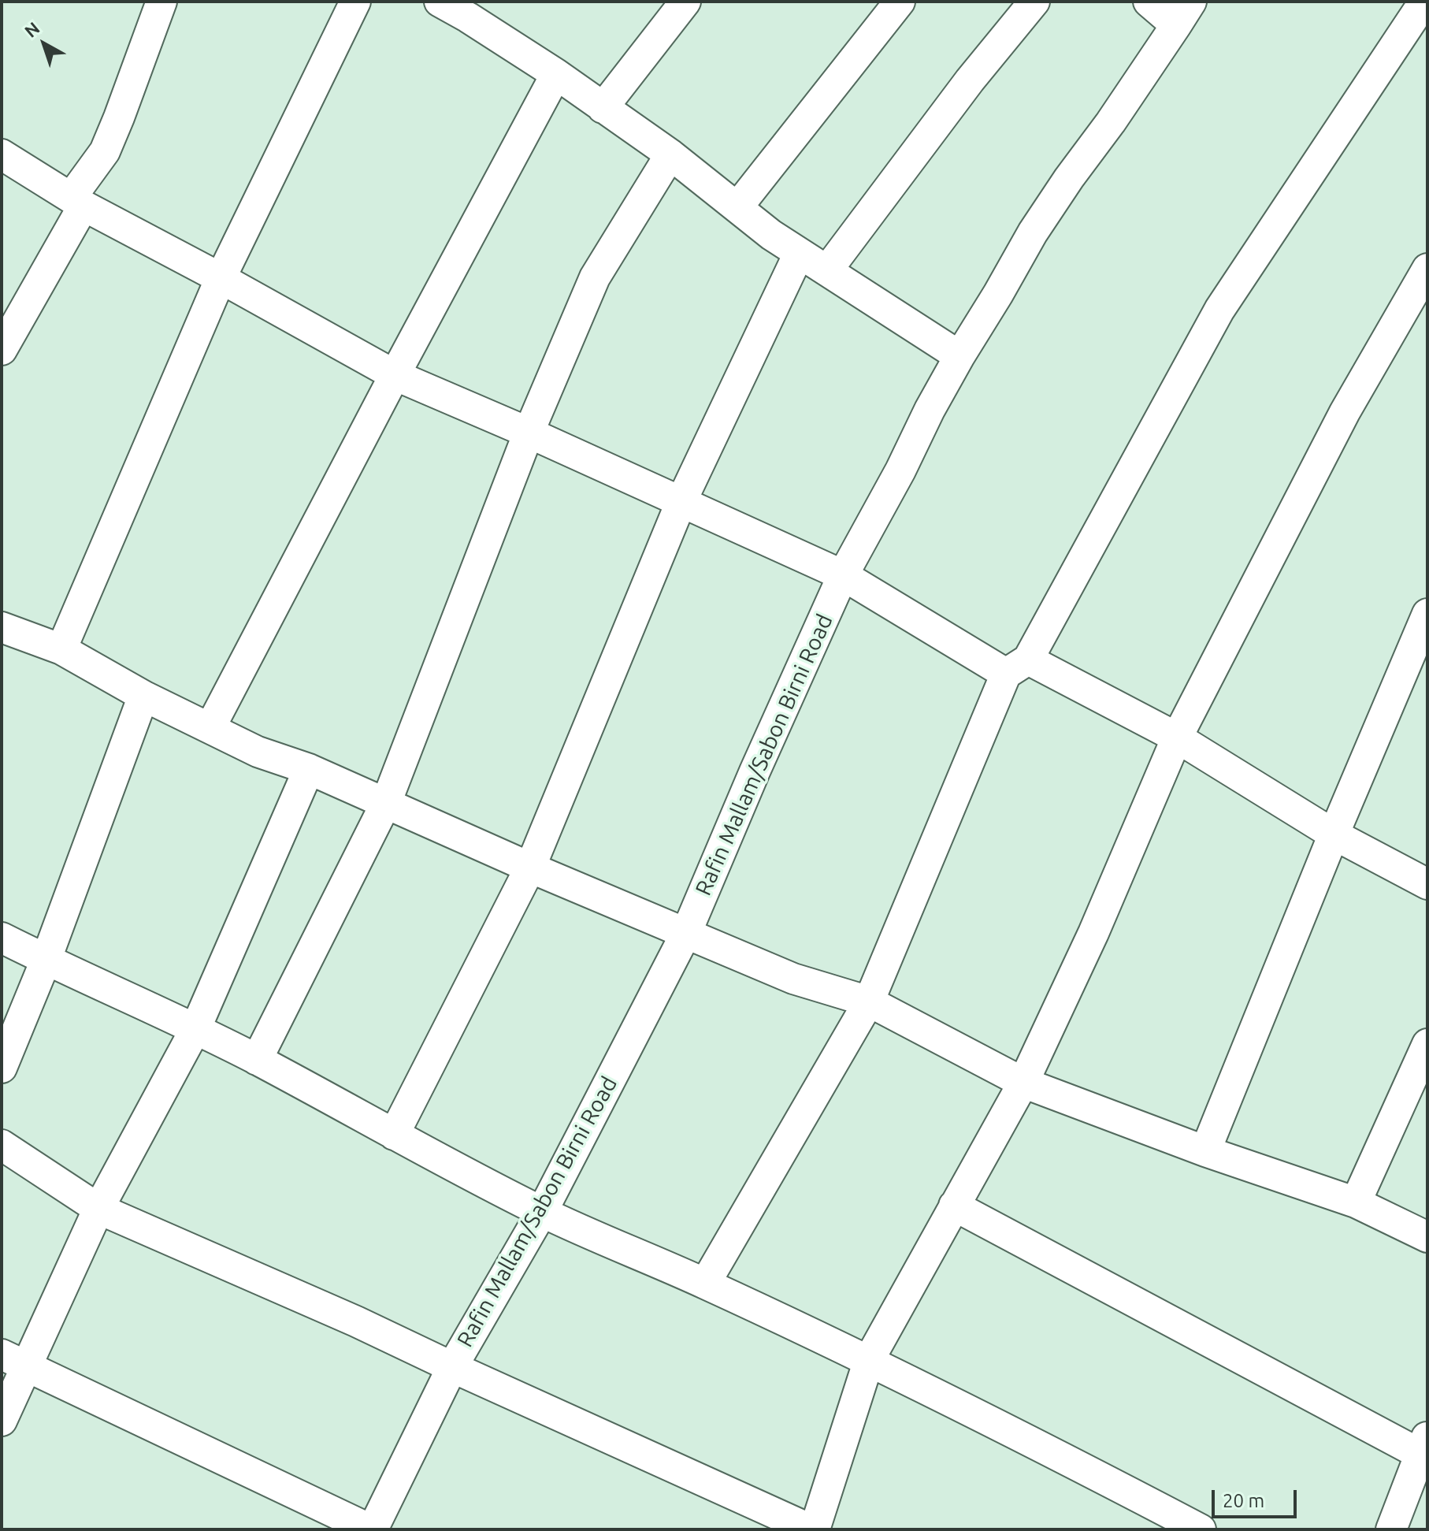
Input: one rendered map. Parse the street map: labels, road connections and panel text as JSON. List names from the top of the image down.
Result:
{
  "streets": {
    "street": ["Rafin Mallam/Sabon Birni Road"]
  },
  "scale_bar": "20 m",
  "north": "top left"
}
